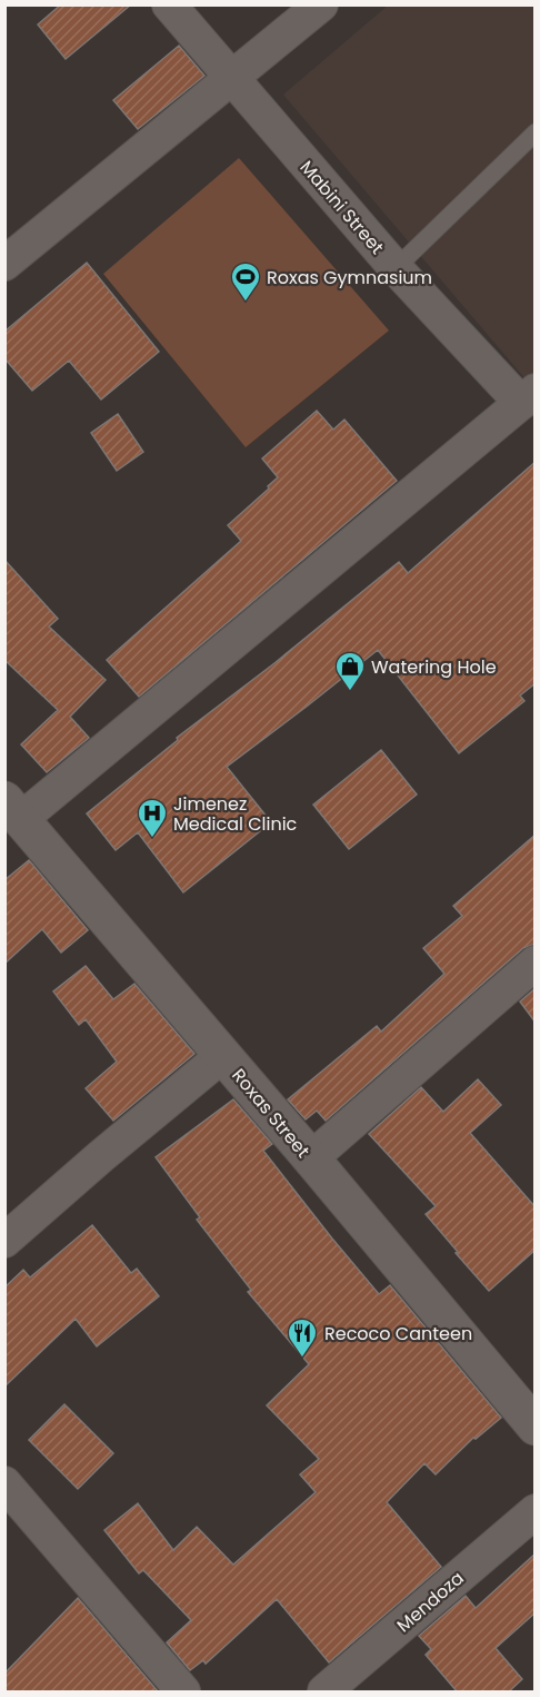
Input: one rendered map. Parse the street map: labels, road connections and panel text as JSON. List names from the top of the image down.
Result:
{
  "streets": {
    "main road": ["Roxas Street"],
    "street": ["Mabini Street", "Mendoza"]
  },
  "places": {
    "sports": ["Roxas Gymnasium"],
    "shop": ["Watering Hole"],
    "hospital": ["Jimenez Medical Clinic"],
    "restaurant": ["Recoco Canteen"]
  }
}
